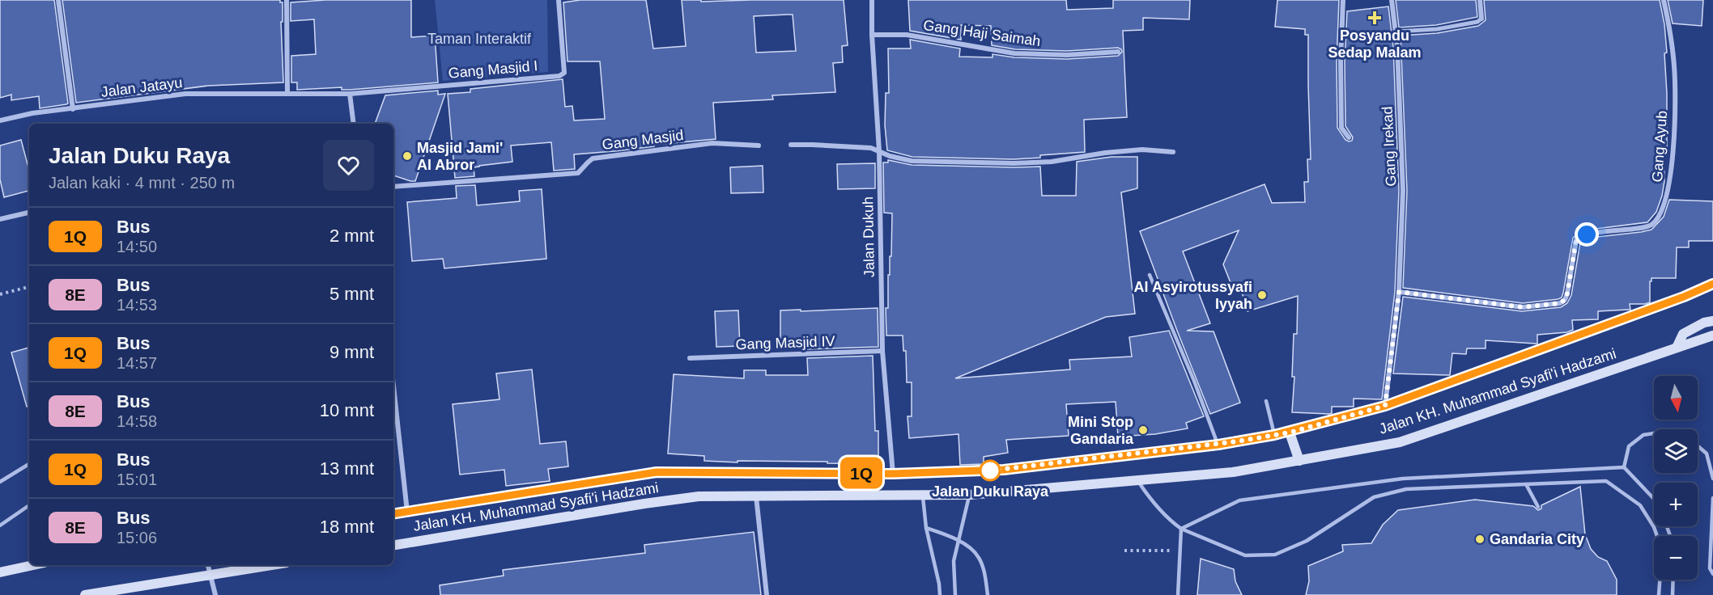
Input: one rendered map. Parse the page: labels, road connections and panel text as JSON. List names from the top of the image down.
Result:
{
  "streets": {
    "main road": ["Jalan KH. Muhammad Syafi'i Hadzami"],
    "street": [
      "Gang Haji Saimah",
      "Gang Masjid I",
      "Jalan Jatayu",
      "Gang Masjid",
      "Gang Irekad",
      "Gang Ayub",
      "Jalan Dukuh",
      "Gang Masjid IV"
    ]
  },
  "crossings": [
    ["Gang Haji Saimah", "Jalan Dukuh"],
    ["Gang Masjid I", "Jalan Jatayu"],
    ["Gang Irekad", "Gang Ayub"],
    ["Gang Irekad", "Jalan KH. Muhammad Syafi'i Hadzami"],
    ["Jalan Dukuh", "Gang Masjid IV"],
    ["Jalan Dukuh", "Jalan KH. Muhammad Syafi'i Hadzami"]
  ],
  "parks": ["Taman Interaktif"],
  "places": {
    "health": ["Posyandu Sedap Malam"],
    "other": [
      "Masjid Jami' Al Abror",
      "Al Asyirotussyafi Iyyah",
      "Mini Stop Gandaria",
      "Jalan Duku Raya",
      "Gandaria City"
    ]
  },
  "lines": ["bus line 1Q"],
  "north": "bottom",
  "page": {
    "on_map": "1Q",
    "heading": ["Jalan Duku Raya", "Jalan kaki · 4 mnt · 250 m"],
    "list": [
      {
        "mark": "1Q",
        "name": "Bus",
        "note": "14:50",
        "value": "2 mnt"
      },
      {
        "mark": "8E",
        "name": "Bus",
        "note": "14:53",
        "value": "5 mnt"
      },
      {
        "mark": "1Q",
        "name": "Bus",
        "note": "14:57",
        "value": "9 mnt"
      },
      {
        "mark": "8E",
        "name": "Bus",
        "note": "14:58",
        "value": "10 mnt"
      },
      {
        "mark": "1Q",
        "name": "Bus",
        "note": "15:01",
        "value": "13 mnt"
      },
      {
        "mark": "8E",
        "name": "Bus",
        "note": "15:06",
        "value": "18 mnt"
      }
    ],
    "map_buttons": ["+", "−"]
  }
}
